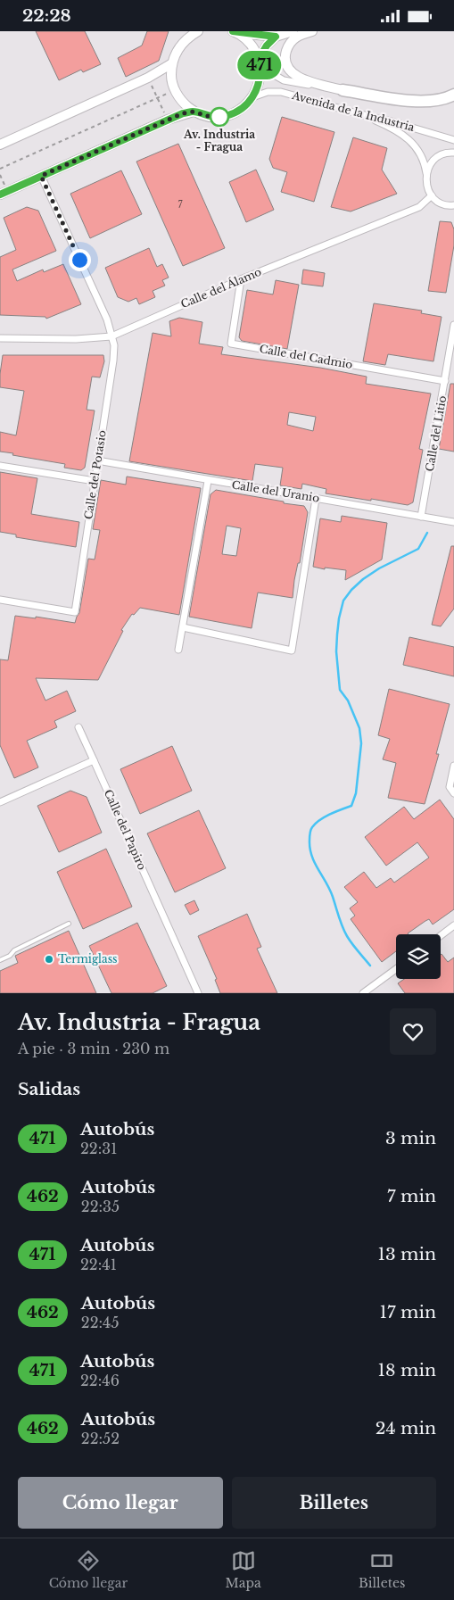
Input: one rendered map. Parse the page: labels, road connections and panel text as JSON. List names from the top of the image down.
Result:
{
  "streets": {
    "street": [
      "Avenida de la Industria",
      "Calle del Álamo",
      "Calle del Cadmio",
      "Calle del Litio",
      "Calle del Potasio",
      "Calle del Uranio",
      "Calle del Papiro"
    ]
  },
  "crossings": [
    ["Calle del Álamo", "Calle del Cadmio"],
    ["Calle del Álamo", "Calle del Potasio"],
    ["Calle del Cadmio", "Calle del Litio"],
    ["Calle del Litio", "Calle del Uranio"],
    ["Calle del Potasio", "Calle del Uranio"]
  ],
  "places": ["Av. Industria - Fragua", "Termiglass"],
  "lines": ["bus line 471"],
  "house_numbers": ["7"],
  "page": {
    "status": "22:28",
    "on_map": "471",
    "heading": [
      ["Av. Industria - Fragua", "A pie · 3 min · 230 m"],
      "Salidas"
    ],
    "list": [
      {
        "mark": "471",
        "name": "Autobús",
        "note": "22:31",
        "value": "3 min"
      },
      {
        "mark": "462",
        "name": "Autobús",
        "note": "22:35",
        "value": "7 min"
      },
      {
        "mark": "471",
        "name": "Autobús",
        "note": "22:41",
        "value": "13 min"
      },
      {
        "mark": "462",
        "name": "Autobús",
        "note": "22:45",
        "value": "17 min"
      },
      {
        "mark": "471",
        "name": "Autobús",
        "note": "22:46",
        "value": "18 min"
      },
      {
        "mark": "462",
        "name": "Autobús",
        "note": "22:52",
        "value": "24 min"
      }
    ],
    "buttons": ["Cómo llegar", "Billetes"],
    "tabs": ["Cómo llegar", "Mapa", "Billetes"]
  }
}
